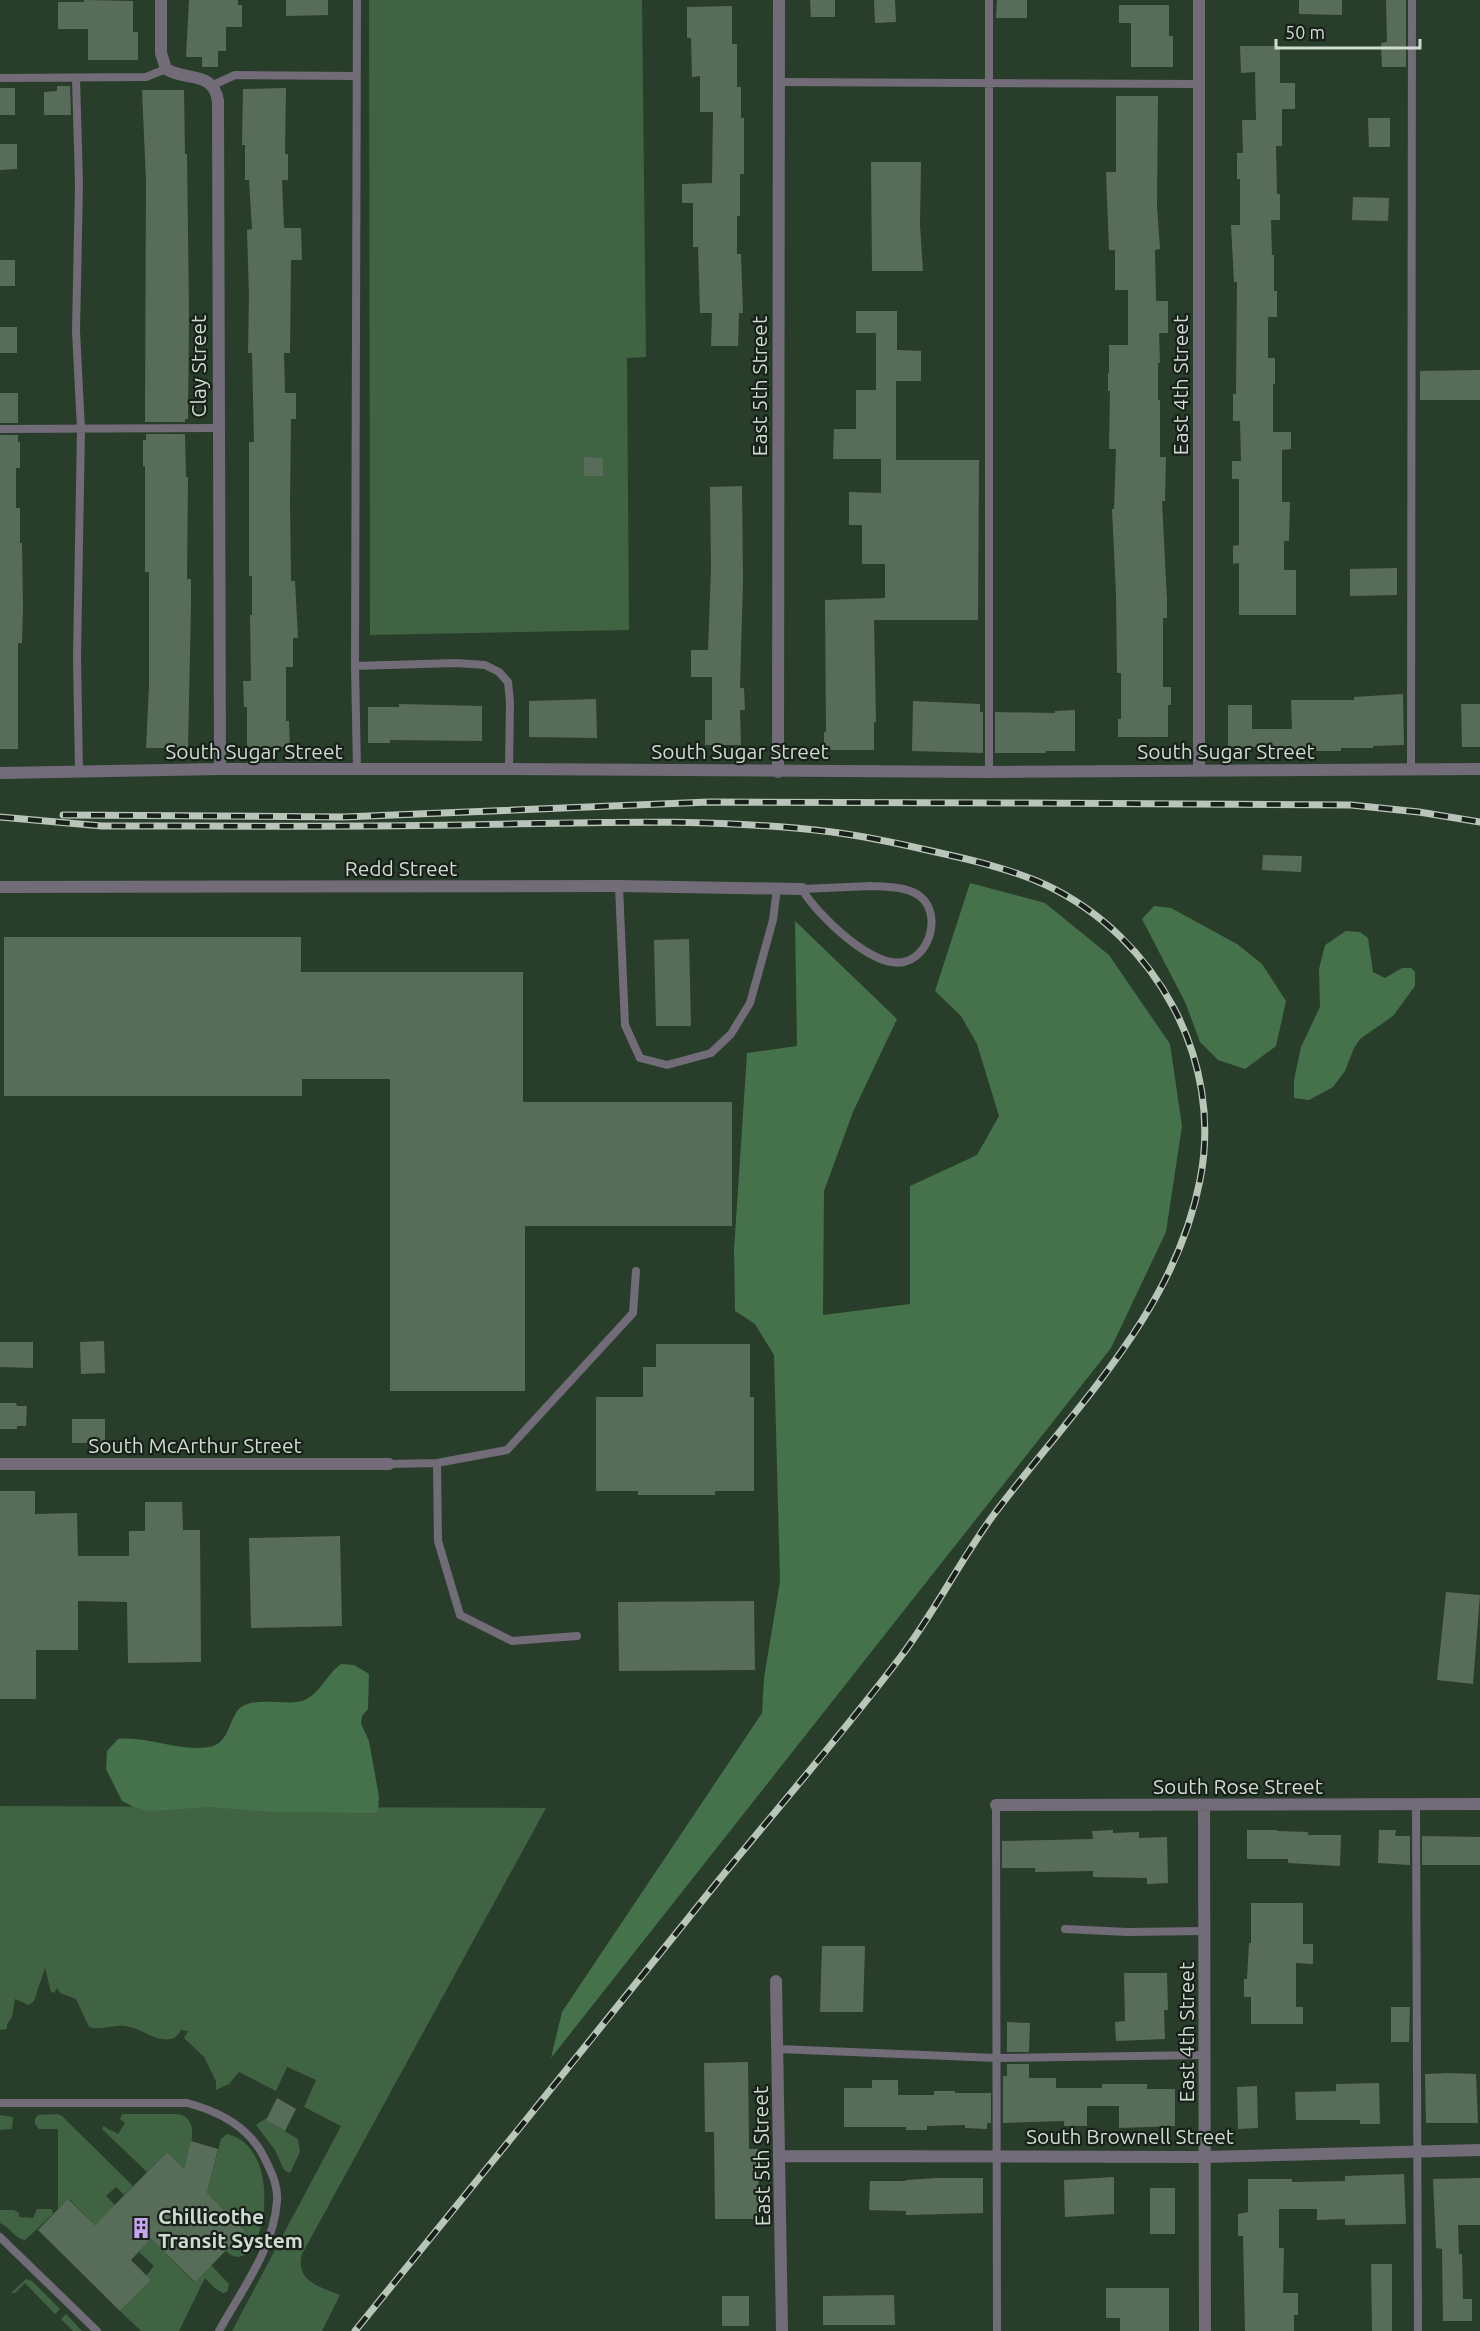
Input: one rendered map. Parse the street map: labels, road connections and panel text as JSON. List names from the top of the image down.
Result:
{
  "streets": {
    "street": [
      "Clay Street",
      "East 4th Street",
      "East 5th Street",
      "South Sugar Street",
      "Redd Street",
      "South McArthur Street",
      "South Rose Street",
      "South Brownell Street"
    ]
  },
  "crossings": [
    ["Clay Street", "South Sugar Street"],
    ["East 4th Street", "South Sugar Street"],
    ["East 4th Street", "South Rose Street"],
    ["East 4th Street", "South Brownell Street"],
    ["East 5th Street", "South Sugar Street"],
    ["East 5th Street", "South Brownell Street"]
  ],
  "places": {
    "building": ["Chillicothe Transit System"]
  },
  "scale_bar": "50 m"
}
